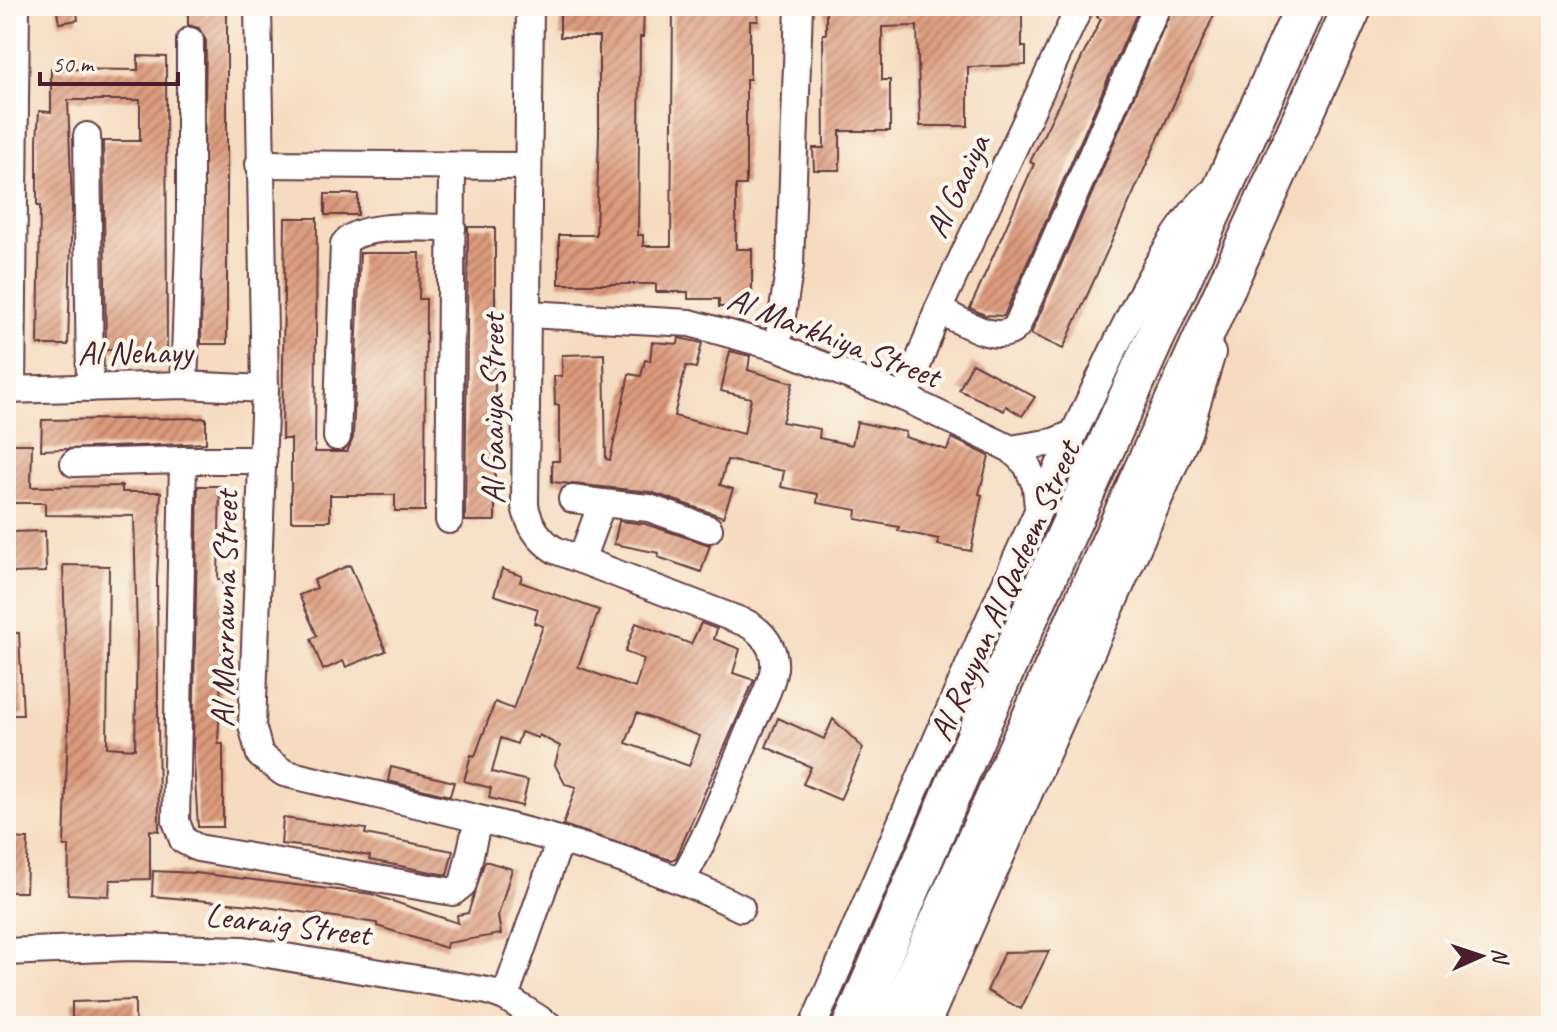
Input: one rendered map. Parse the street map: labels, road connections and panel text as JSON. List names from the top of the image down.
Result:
{
  "streets": {
    "highway": ["Al Rayyan Al Qadeem Street"],
    "street": [
      "Al Gaaiya",
      "Al Markhiya Street",
      "Al Nehayy",
      "Al Gaaiya Street",
      "Al Marrawna Street",
      "Learaig Street"
    ]
  },
  "crossings": [
    ["Al Gaaiya", "Al Markhiya Street"],
    ["Al Markhiya Street", "Al Gaaiya Street"],
    ["Al Markhiya Street", "Al Rayyan Al Qadeem Street"],
    ["Al Nehayy", "Al Marrawna Street"],
    ["Al Gaaiya Street", "Al Marrawna Street"]
  ],
  "scale_bar": "50 m",
  "north": "right"
}
